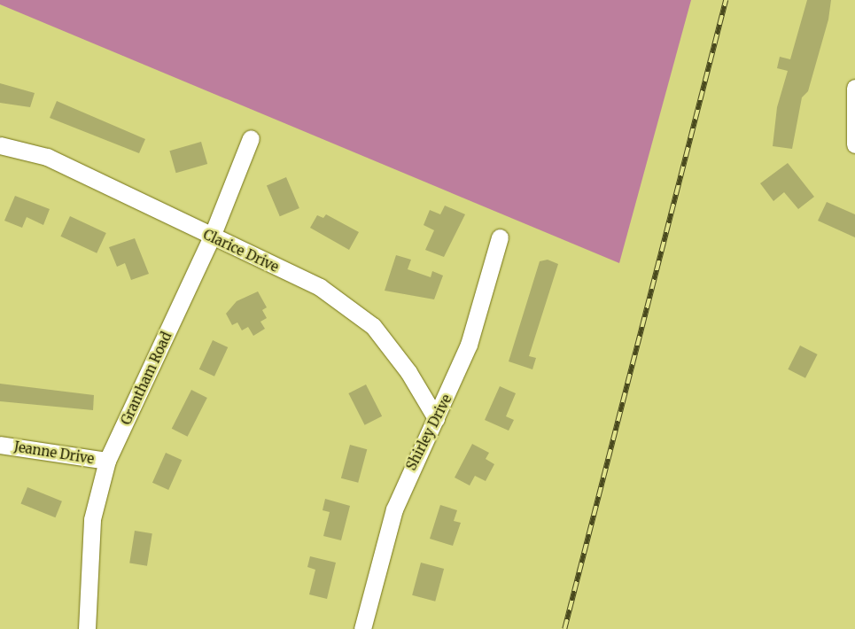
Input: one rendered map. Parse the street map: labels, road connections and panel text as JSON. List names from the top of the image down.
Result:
{
  "streets": {
    "street": [
      "Clarice Drive",
      "Grantham Road",
      "Shirley Drive",
      "Jeanne Drive"
    ]
  },
  "crossings": [
    ["Clarice Drive", "Grantham Road"],
    ["Clarice Drive", "Shirley Drive"],
    ["Grantham Road", "Jeanne Drive"]
  ]
}
